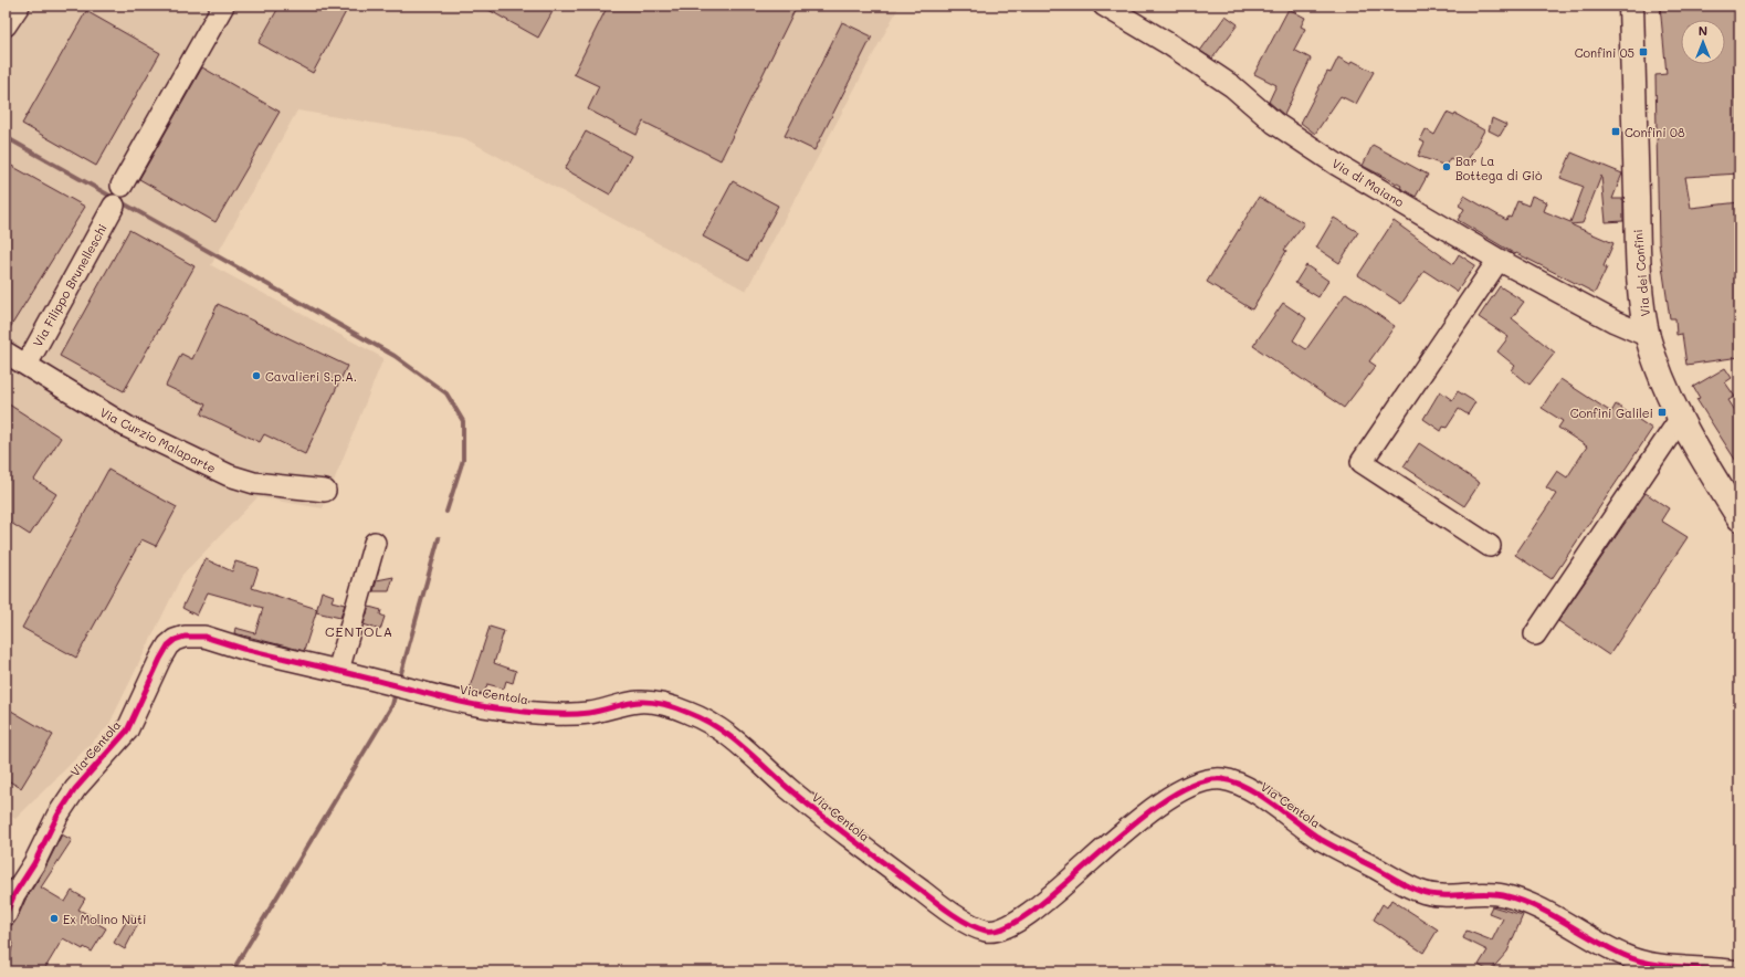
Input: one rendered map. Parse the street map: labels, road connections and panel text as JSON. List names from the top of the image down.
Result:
{
  "streets": {
    "main road": ["Via dei Confini"],
    "street": [
      "Via di Maiano",
      "Via Filippo Brunelleschi",
      "Via Curzio Malaparte",
      "Via Centola"
    ]
  },
  "crossings": [
    ["Via di Maiano", "Via dei Confini"],
    ["Via Filippo Brunelleschi", "Via Curzio Malaparte"]
  ],
  "districts": ["CENTOLA"],
  "places": {
    "transit": ["Confini 05", "Confini 08", "Confini Galilei"],
    "other": ["Bar La Bottega di Giò", "Cavalieri S.p.A.", "Ex Molino Nuti"]
  },
  "north": "top"
}
